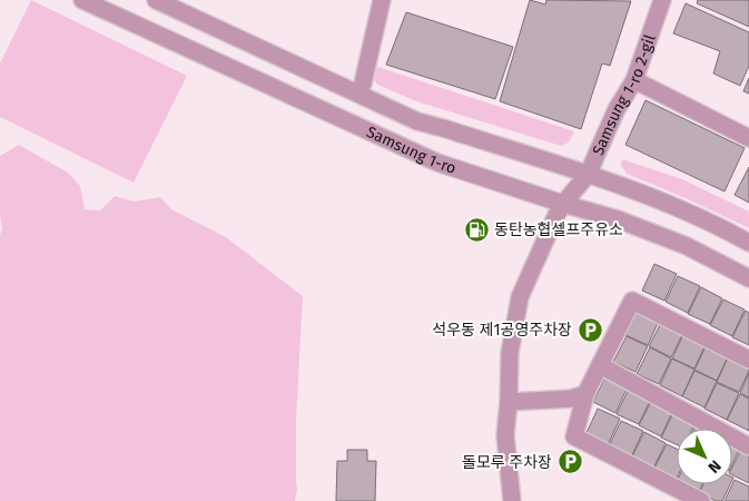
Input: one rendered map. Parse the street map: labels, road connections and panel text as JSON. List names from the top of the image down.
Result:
{
  "streets": {
    "street": ["Samsung 1-ro 2-gil", "Samsung 1-ro"]
  },
  "crossings": [
    ["Samsung 1-ro 2-gil", "Samsung 1-ro"]
  ],
  "places": {
    "fuel station": ["동탄농협셀프주유소"],
    "parking": ["석우동 제1공영주차장", "돌모루 주차장"]
  },
  "north": "bottom right"
}
